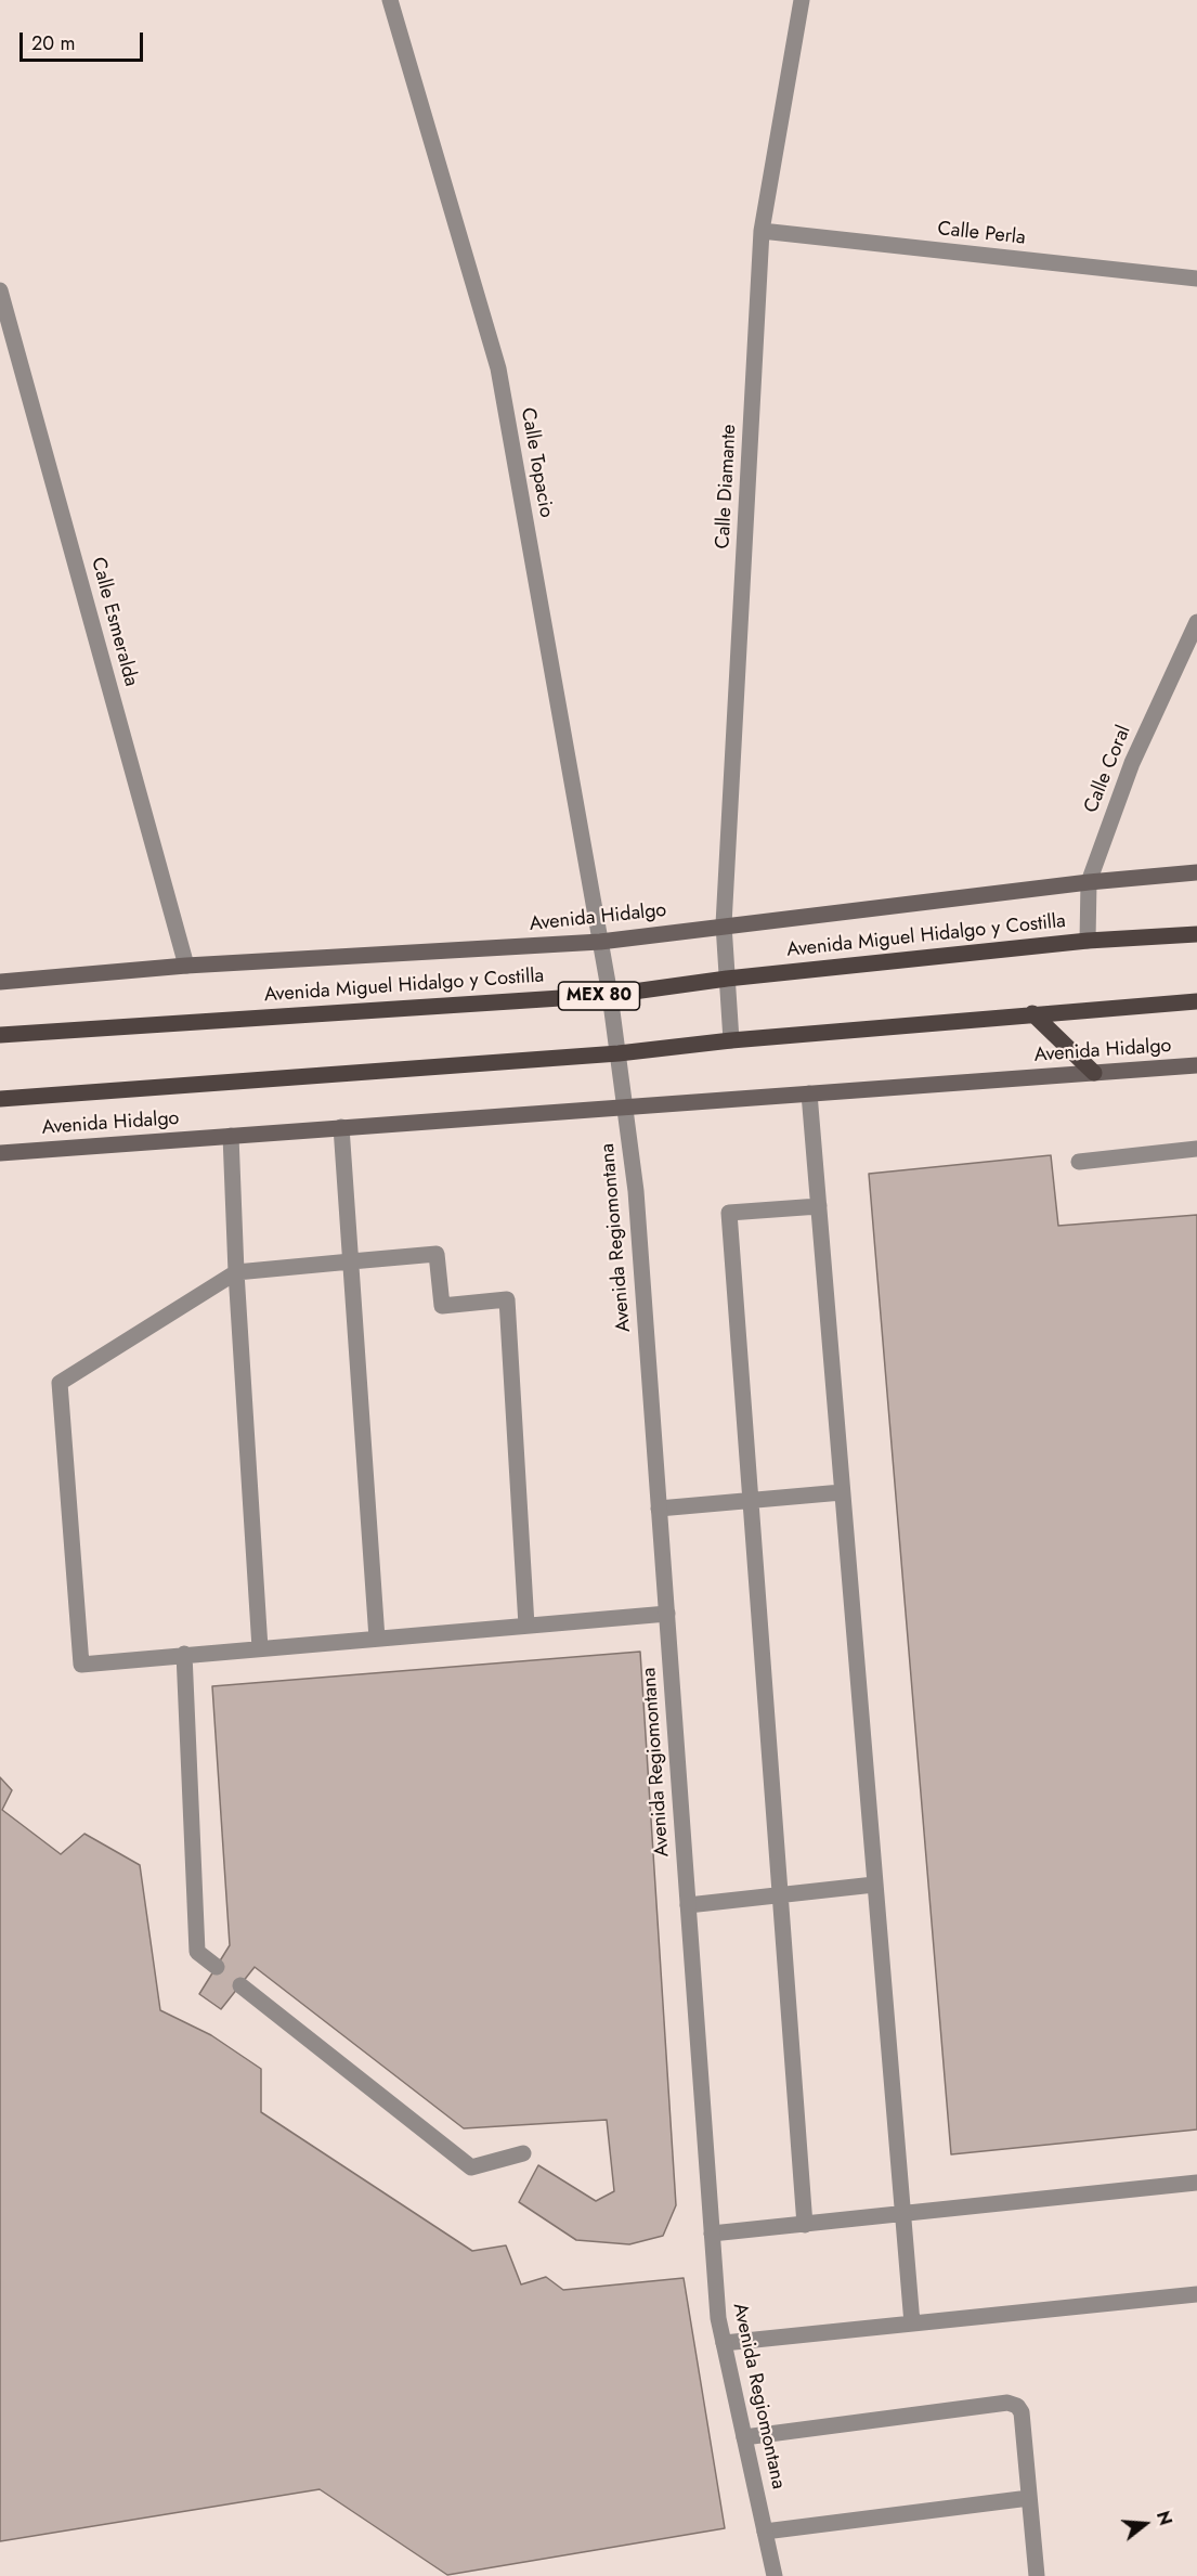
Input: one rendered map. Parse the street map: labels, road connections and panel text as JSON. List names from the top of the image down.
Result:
{
  "streets": {
    "main road": ["Avenida Miguel Hidalgo y Costilla", "MEX 80"],
    "street": [
      "Calle Perla",
      "Calle Topacio",
      "Calle Diamante",
      "Calle Esmeralda",
      "Calle Coral",
      "Avenida Hidalgo",
      "Avenida Regiomontana"
    ]
  },
  "crossings": [
    ["Calle Perla", "Calle Diamante"],
    ["Calle Topacio", "Avenida Hidalgo"],
    ["Calle Topacio", "Avenida Regiomontana"],
    ["Calle Diamante", "Avenida Hidalgo"],
    ["Calle Diamante", "Avenida Miguel Hidalgo y Costilla"],
    ["Calle Esmeralda", "Avenida Hidalgo"],
    ["Calle Coral", "Avenida Hidalgo"],
    ["Calle Coral", "Avenida Miguel Hidalgo y Costilla"],
    ["Avenida Hidalgo", "Avenida Regiomontana"],
    ["Avenida Miguel Hidalgo y Costilla", "Avenida Regiomontana"]
  ],
  "scale_bar": "20 m",
  "north": "right"
}
